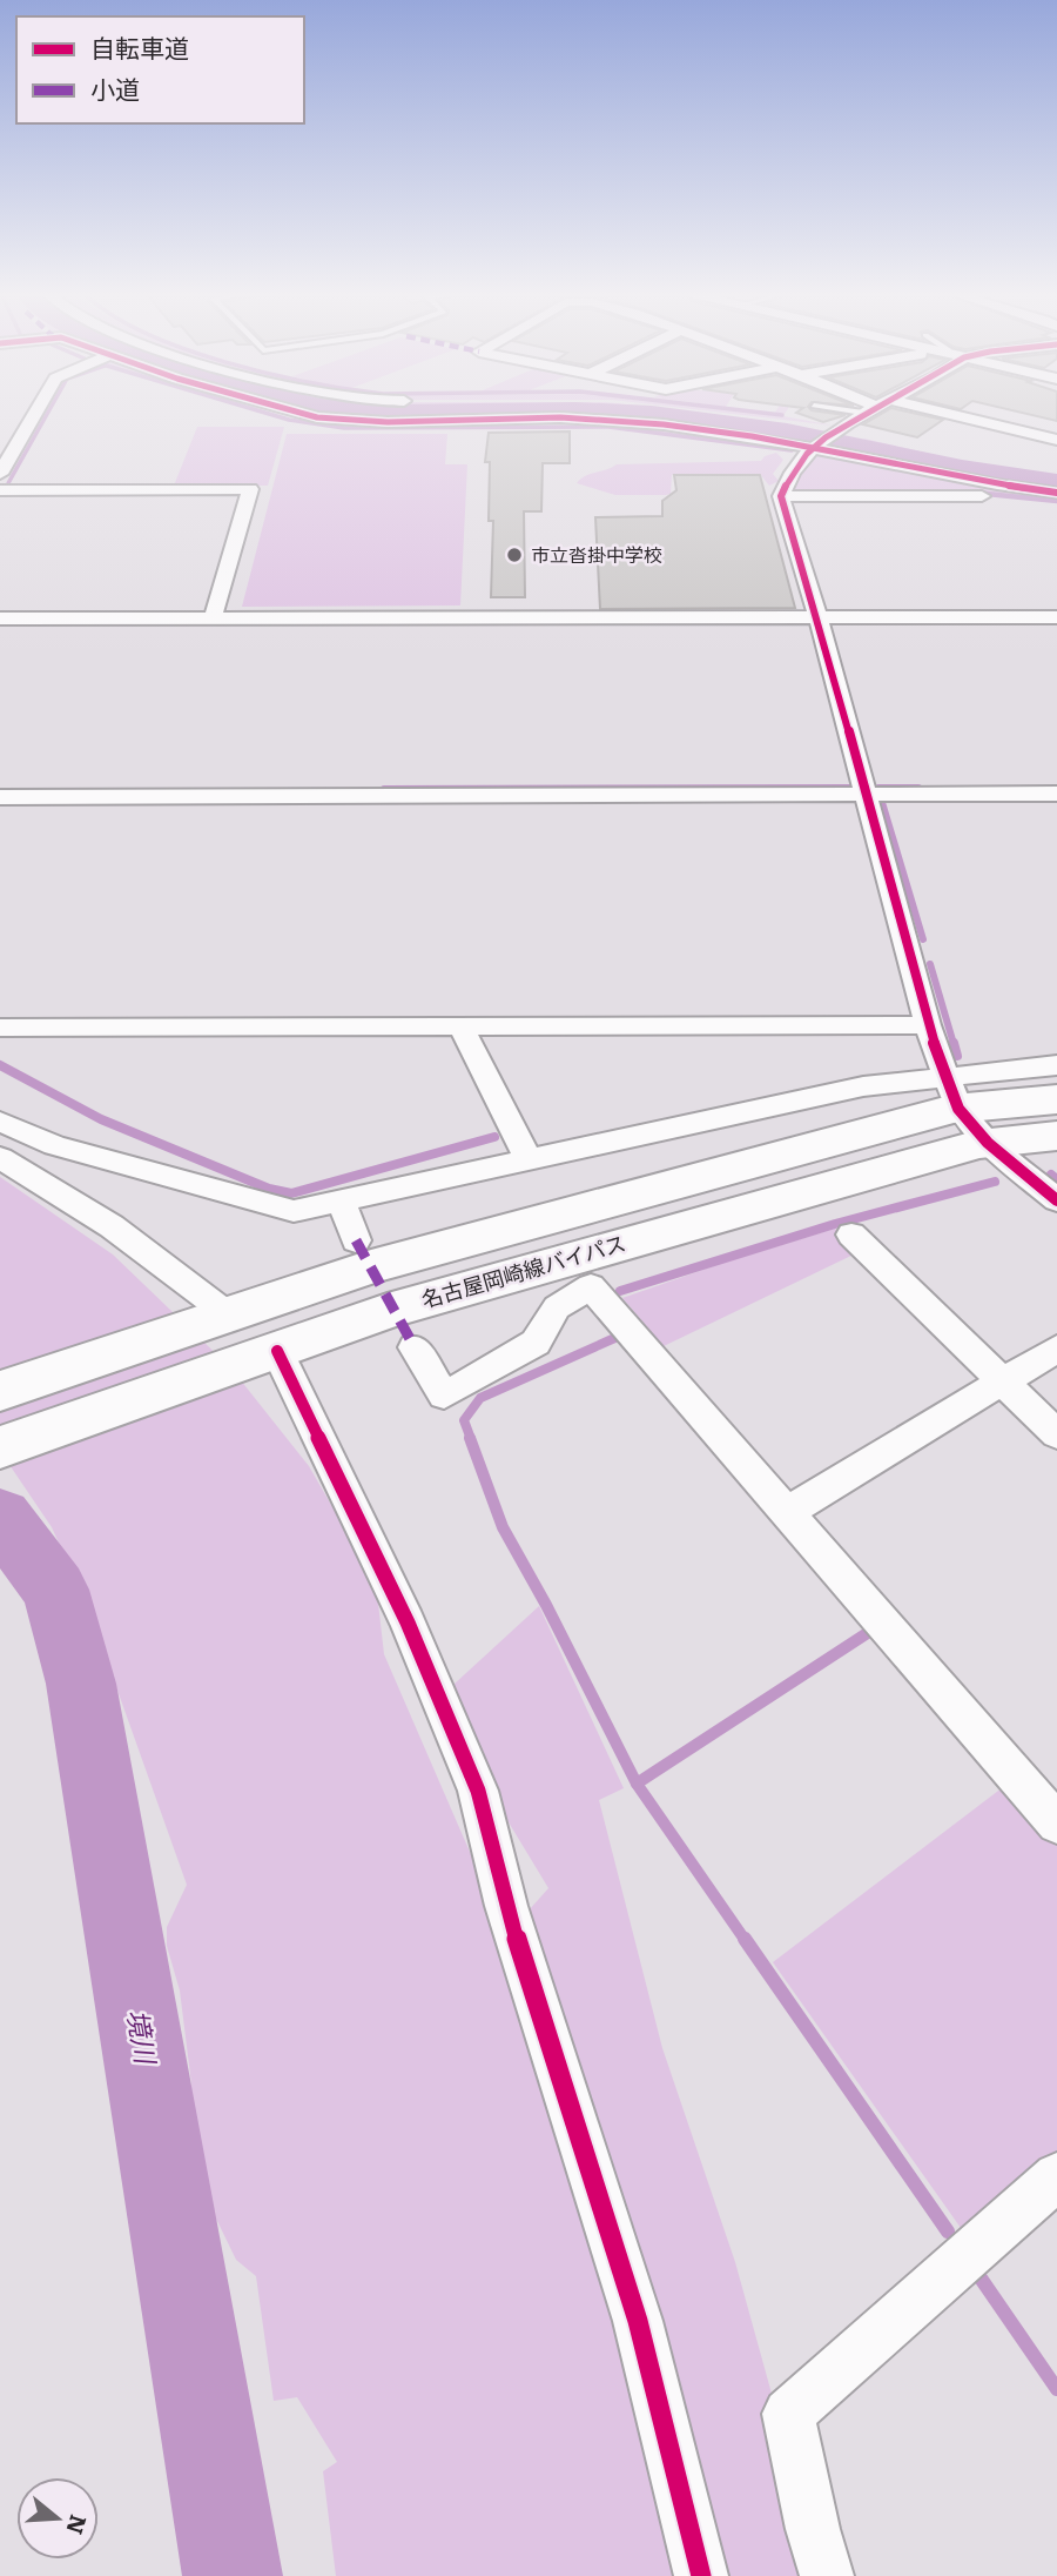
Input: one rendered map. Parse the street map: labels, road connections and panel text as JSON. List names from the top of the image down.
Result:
{
  "streets": {
    "main road": ["名古屋岡崎線バイパス"]
  },
  "water": ["境川"],
  "places": ["市立沓掛中学校"],
  "legend": ["自転車道", "小道"],
  "north": "right"
}
